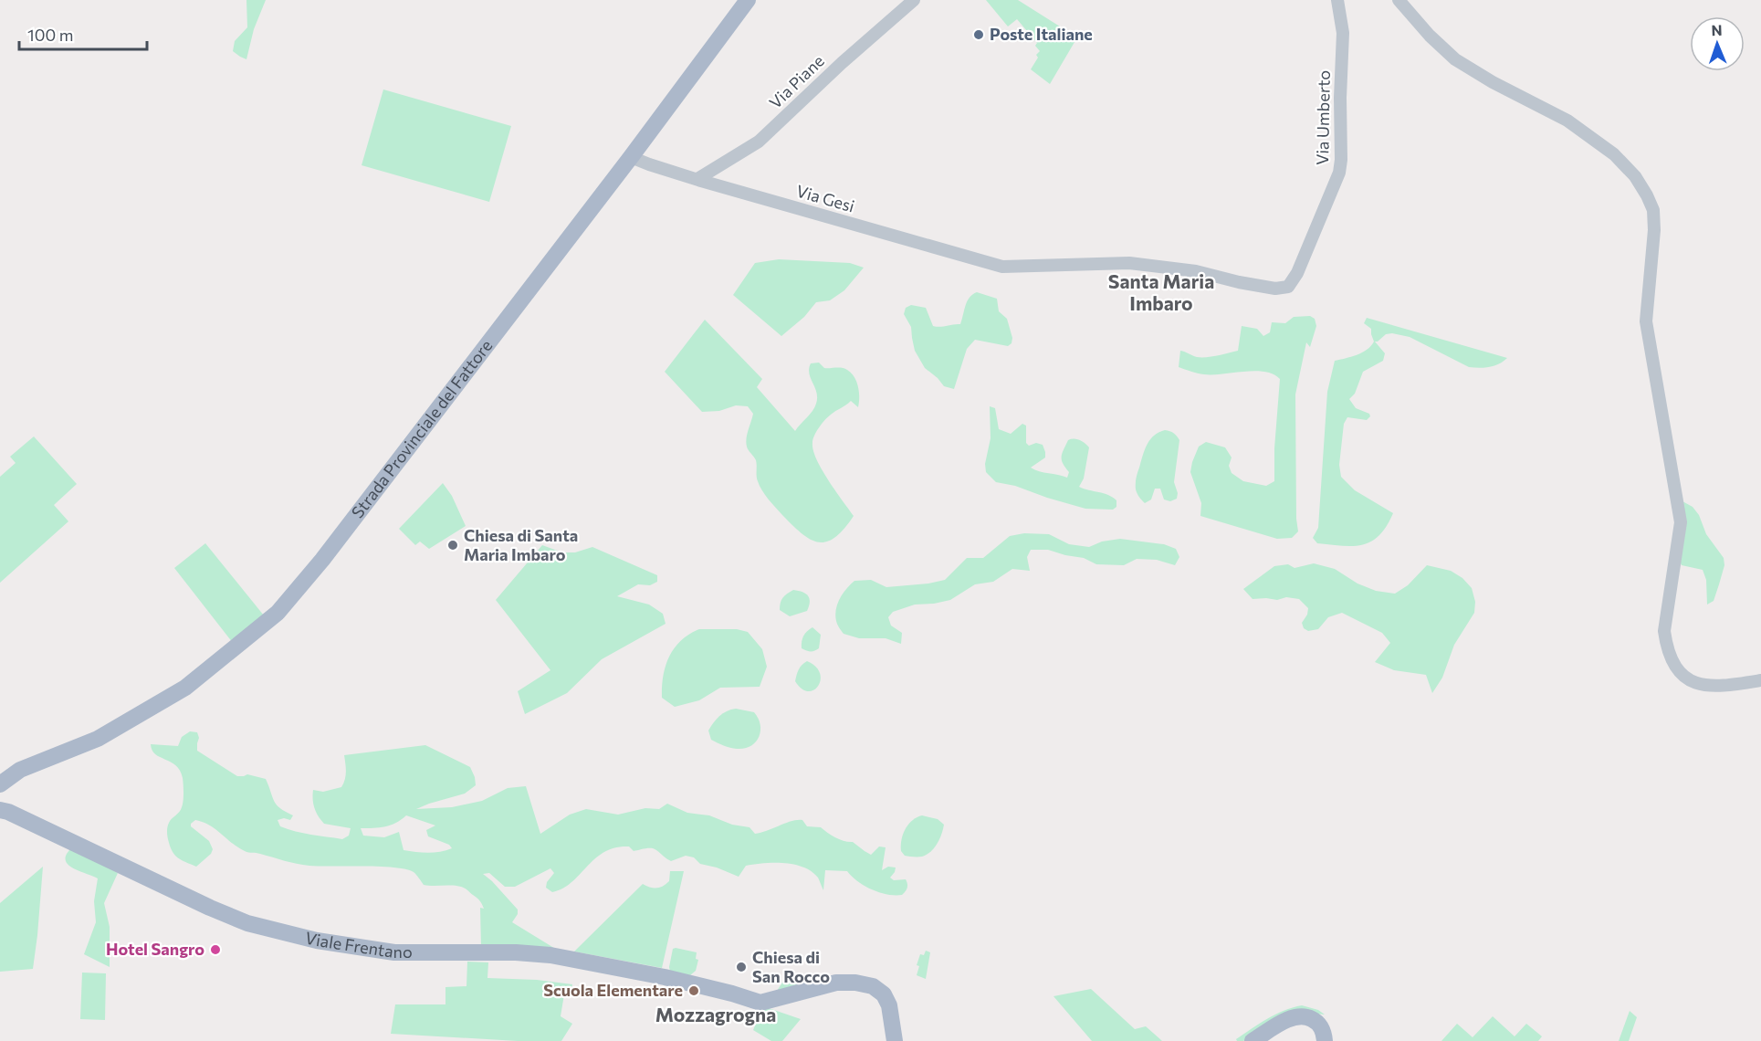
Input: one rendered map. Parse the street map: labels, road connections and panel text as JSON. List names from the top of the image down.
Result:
{
  "streets": {
    "main road": ["Strada Provinciale del Fattore", "Viale Frentano"],
    "street": ["Via Piane", "Via Umberto", "Via Gesi"]
  },
  "crossings": [
    ["Via Piane", "Via Gesi"],
    ["Via Umberto", "Via Gesi"],
    ["Via Gesi", "Strada Provinciale del Fattore"]
  ],
  "districts": ["Santa Maria Imbaro", "Mozzagrogna"],
  "places": [
    "Poste Italiane",
    "Chiesa di Santa Maria Imbaro",
    "Hotel Sangro",
    "Chiesa di San Rocco",
    "Scuola Elementare"
  ],
  "scale_bar": "100 m",
  "north": "top"
}
